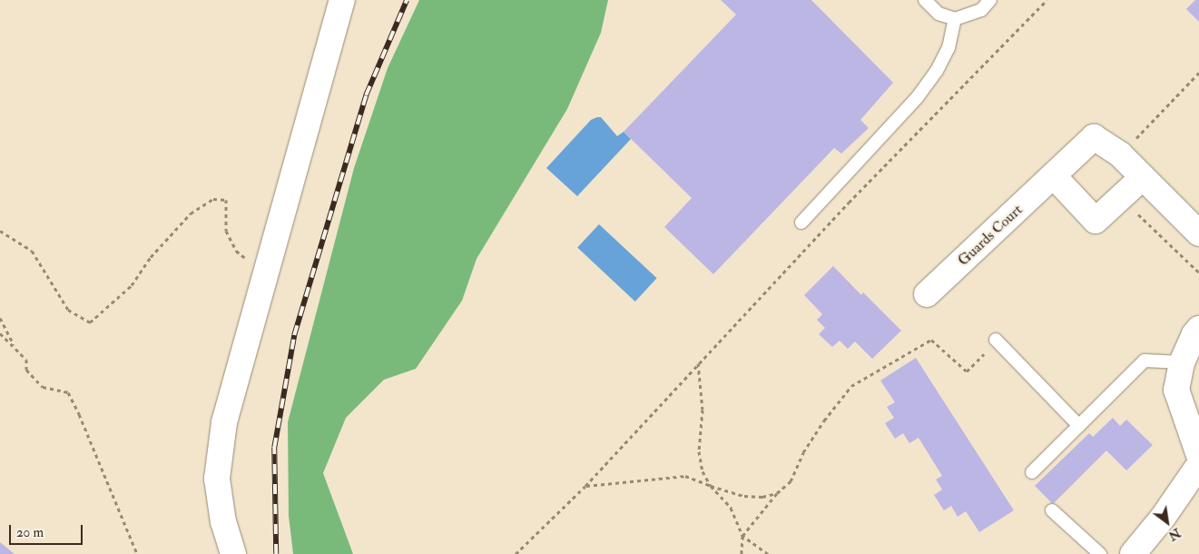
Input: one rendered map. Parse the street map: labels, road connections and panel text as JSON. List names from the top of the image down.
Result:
{
  "streets": {
    "street": ["Guards Court"]
  },
  "scale_bar": "20 m",
  "north": "bottom right"
}
